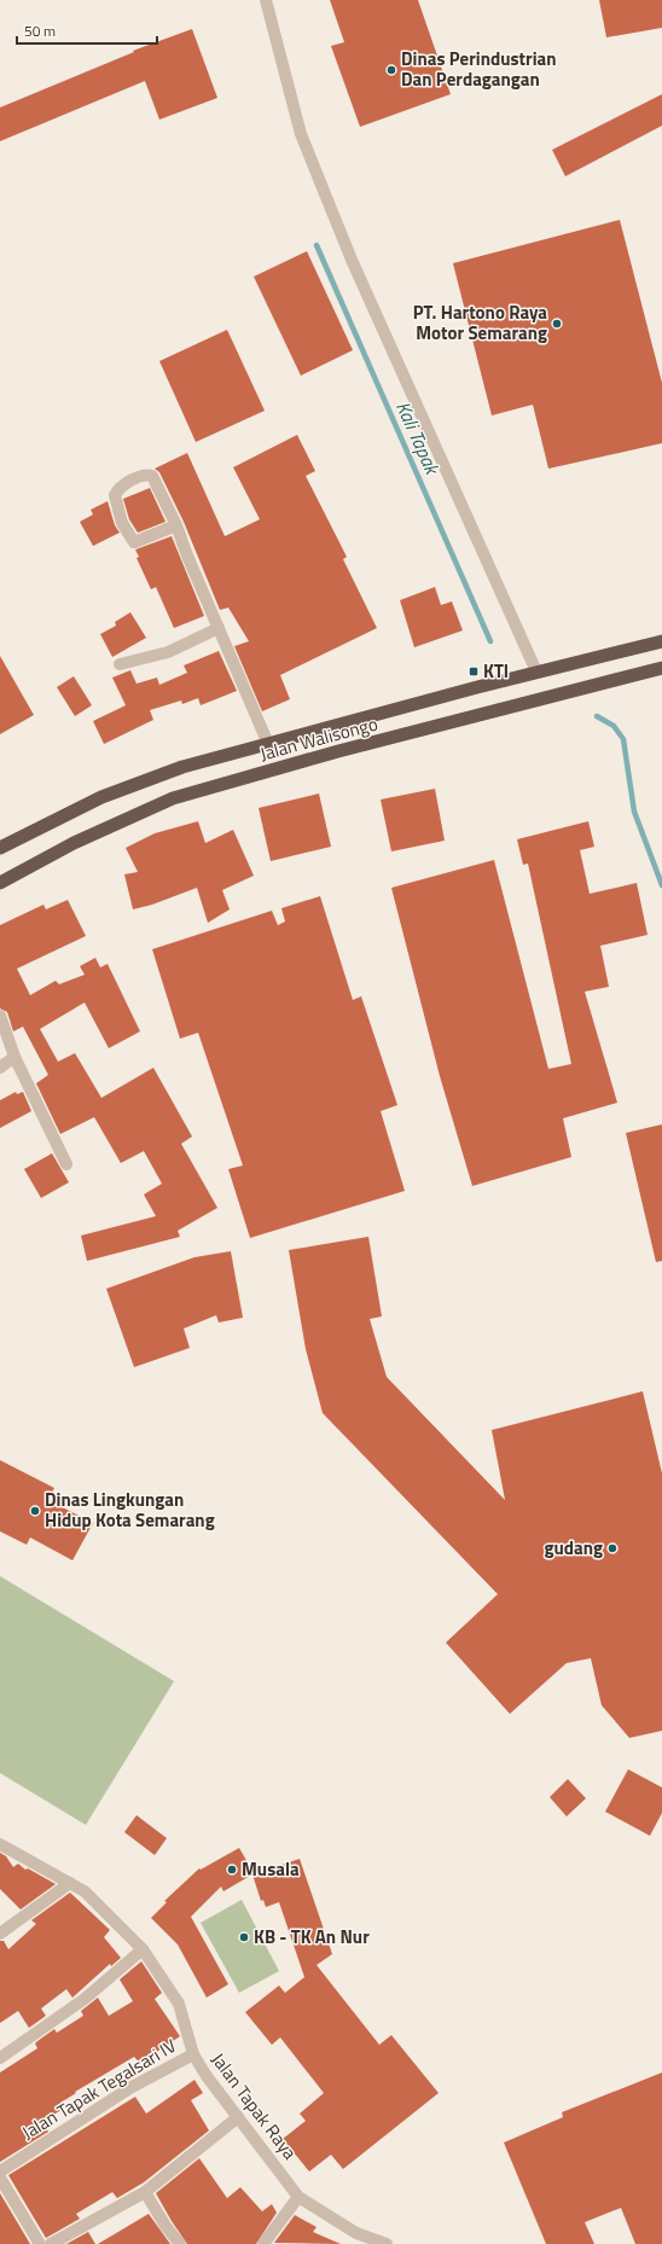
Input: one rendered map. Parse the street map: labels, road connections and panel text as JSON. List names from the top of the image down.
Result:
{
  "streets": {
    "highway": ["Jalan Walisongo"],
    "street": ["Jalan Tapak Tegalsari IV", "Jalan Tapak Raya"]
  },
  "crossings": [
    ["Jalan Tapak Tegalsari IV", "Jalan Tapak Raya"]
  ],
  "water": ["Kali Tapak"],
  "places": {
    "other": [
      "Dinas Perindustrian Dan Perdagangan",
      "PT. Hartono Raya Motor Semarang",
      "Dinas Lingkungan Hidup Kota Semarang",
      "gudang",
      "Musala",
      "KB - TK An Nur"
    ],
    "transit": ["KTI"]
  },
  "scale_bar": "50 m"
}
